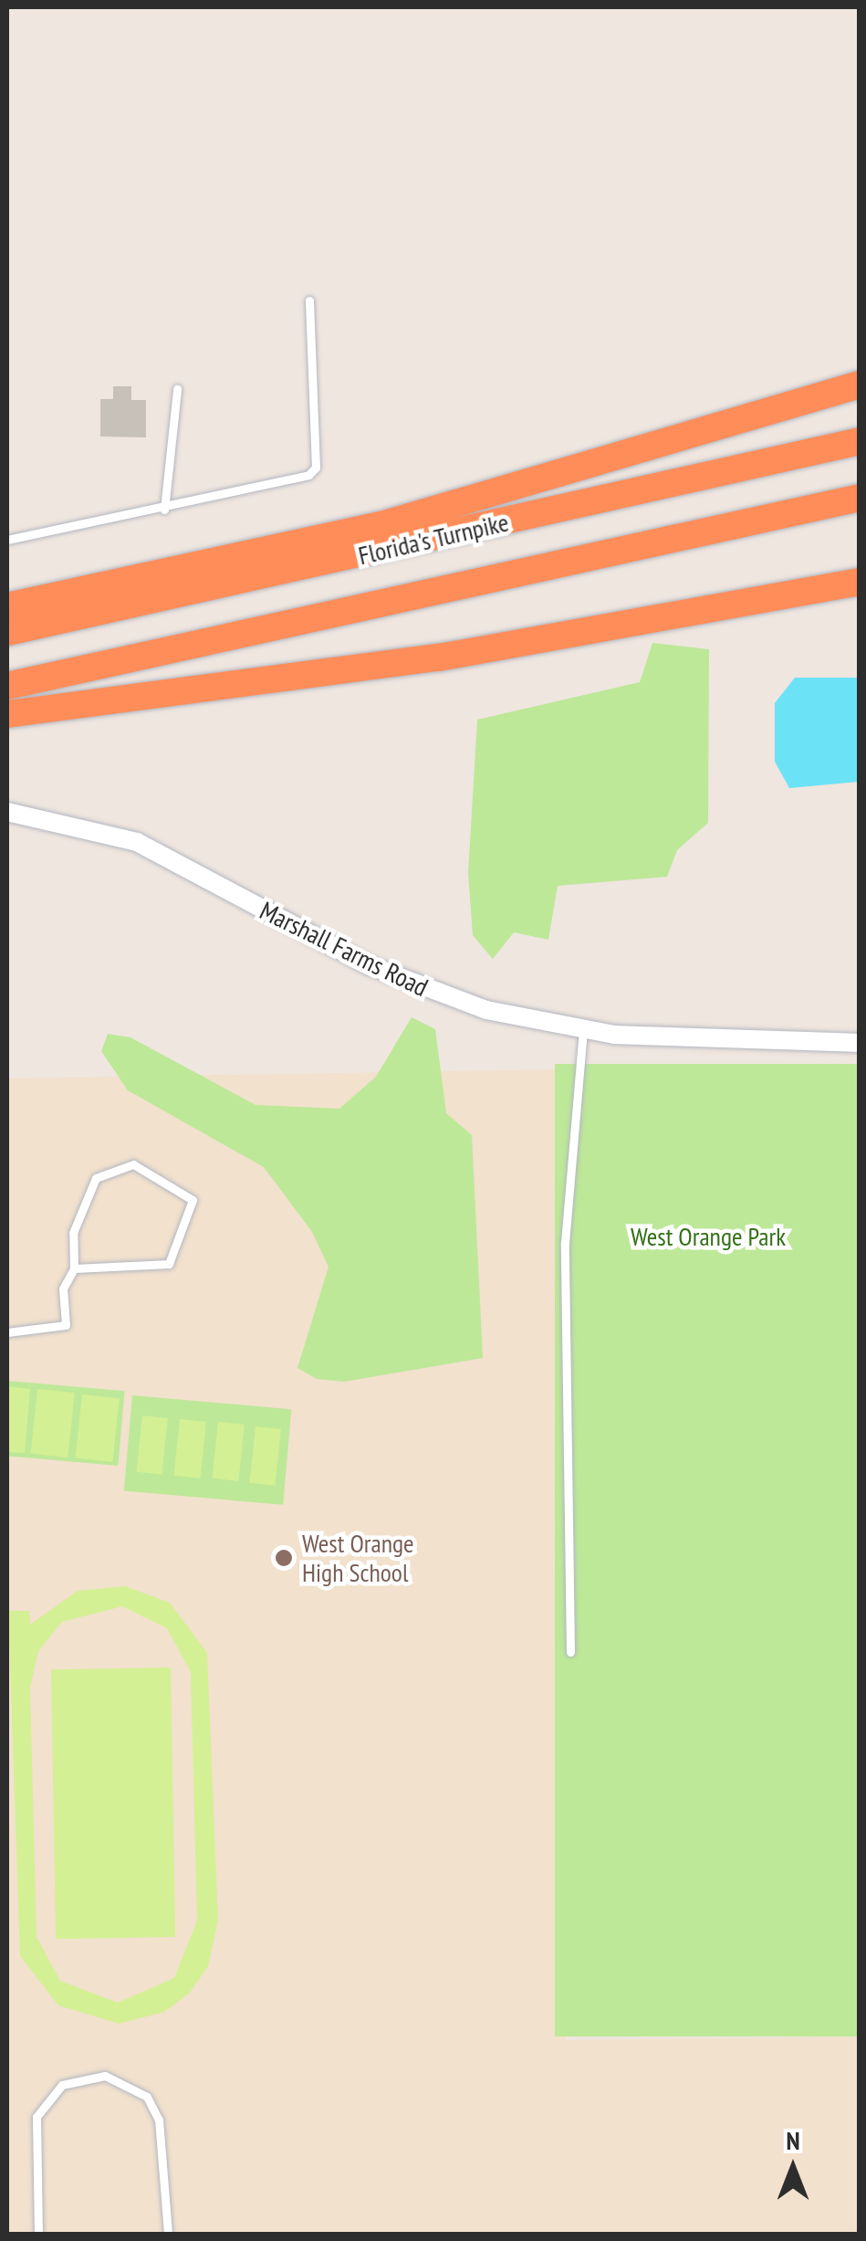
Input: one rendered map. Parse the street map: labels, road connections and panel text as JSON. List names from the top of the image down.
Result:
{
  "streets": {
    "highway": ["Florida's Turnpike"],
    "street": ["Marshall Farms Road"]
  },
  "parks": ["West Orange Park"],
  "places": ["West Orange High School"],
  "north": "top"
}
